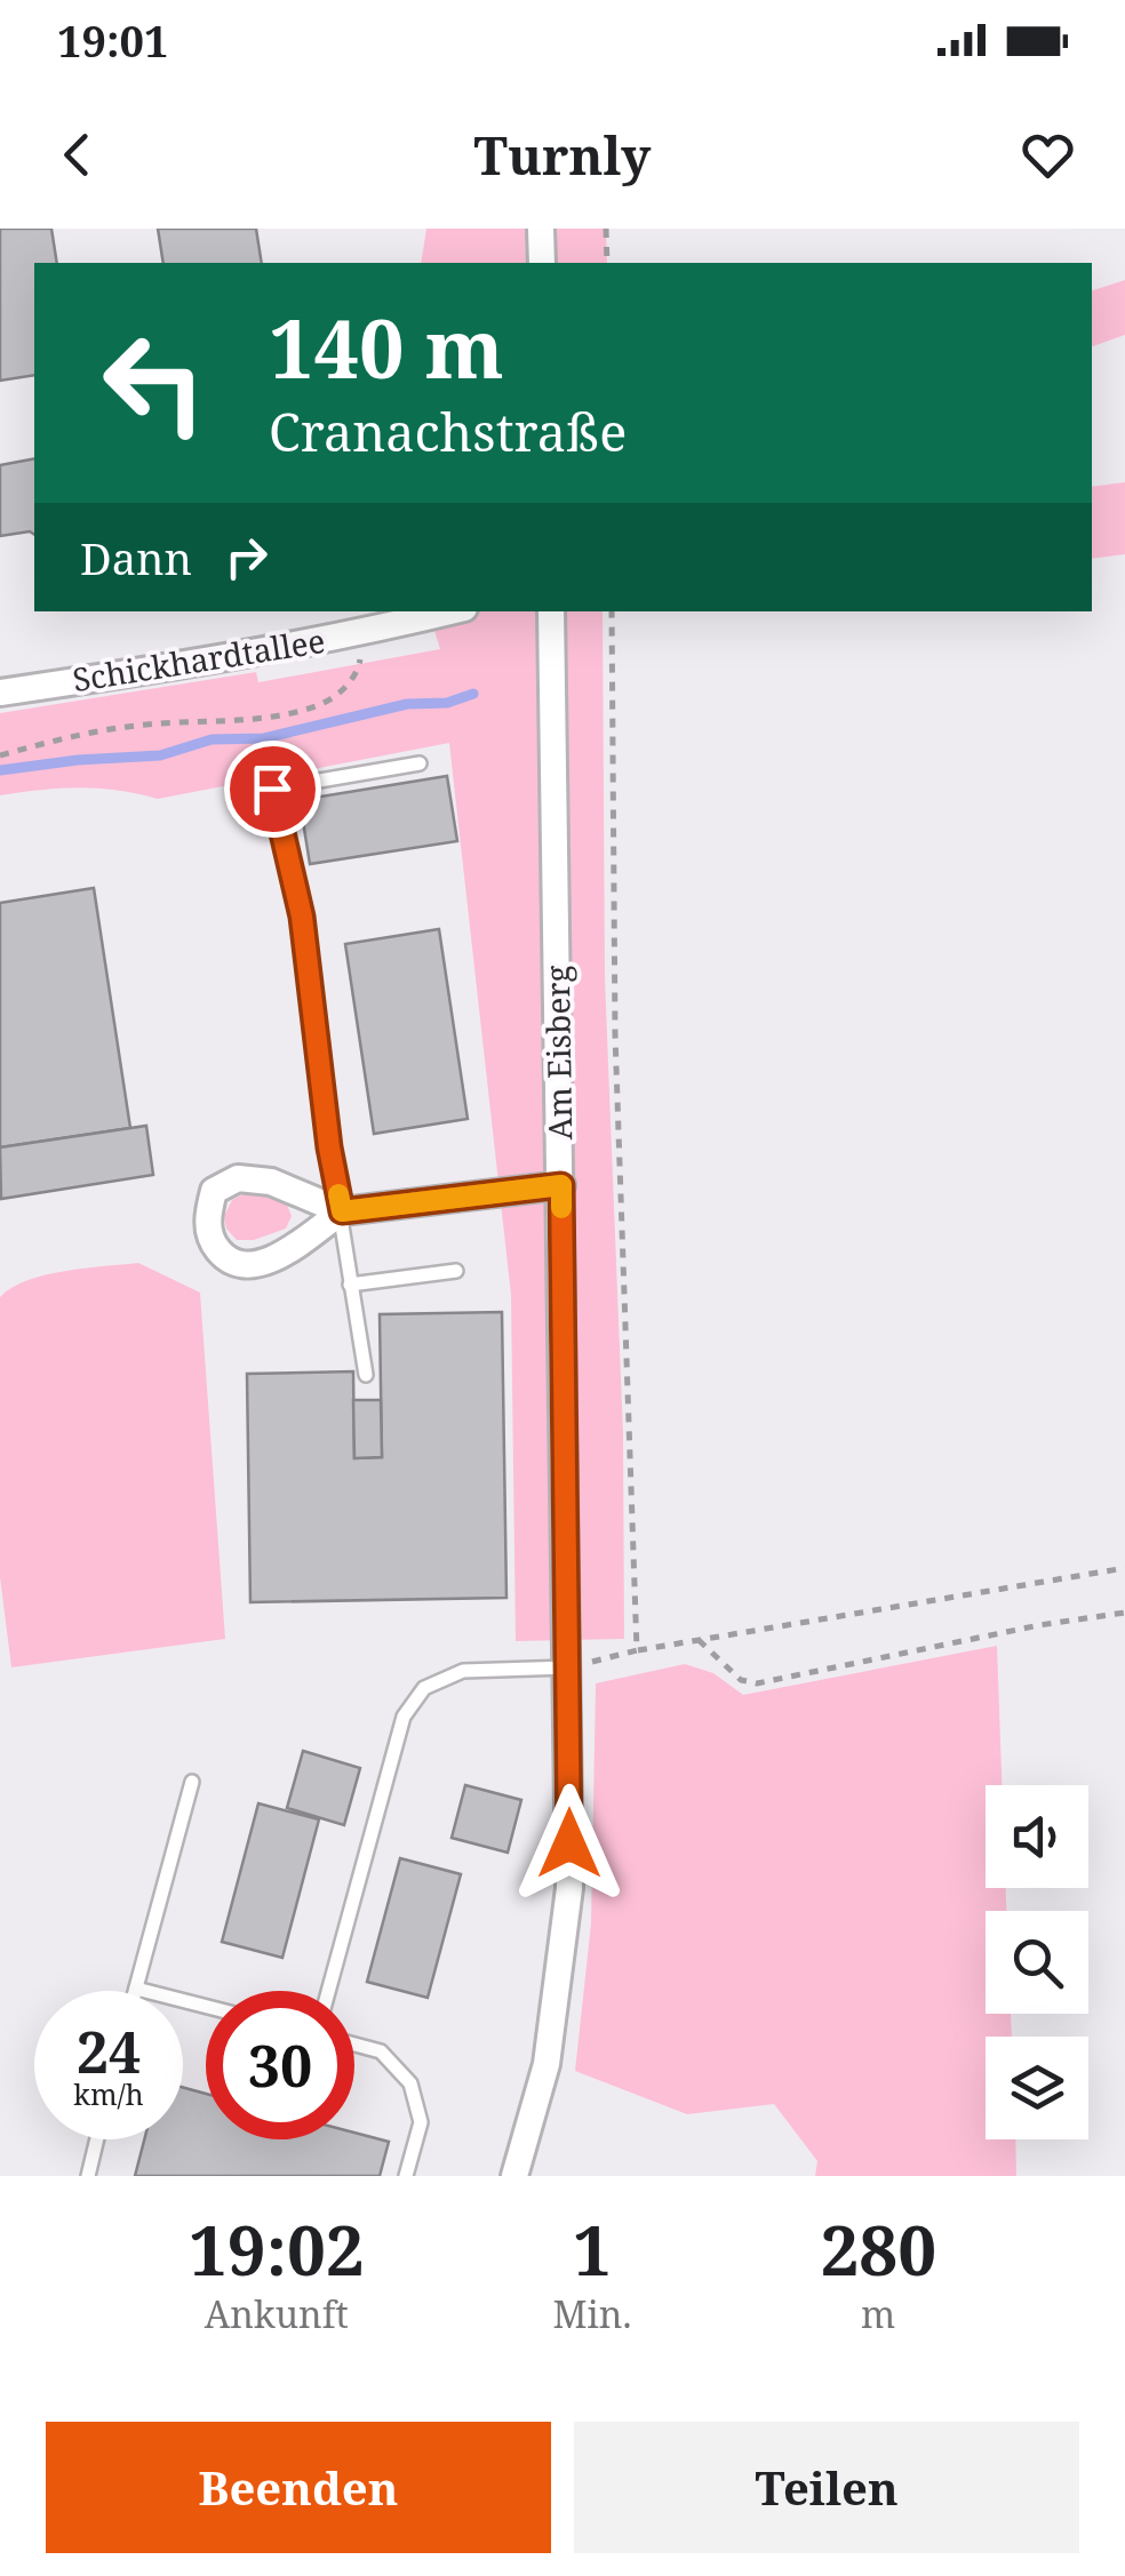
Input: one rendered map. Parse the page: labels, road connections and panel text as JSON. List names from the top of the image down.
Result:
{
  "streets": {
    "street": ["Schickhardtallee", "Am Eisberg"]
  },
  "page": {
    "status": "19:01",
    "header": "Turnly",
    "turn": ["140 m", "Cranachstraße"],
    "then": "Dann",
    "speed": "24 km/h",
    "limit": "30",
    "eta": [
      "19:02",
      "Ankunft",
      "1",
      "Min.",
      "280",
      "m"
    ],
    "buttons": ["Beenden", "Teilen"]
  }
}
